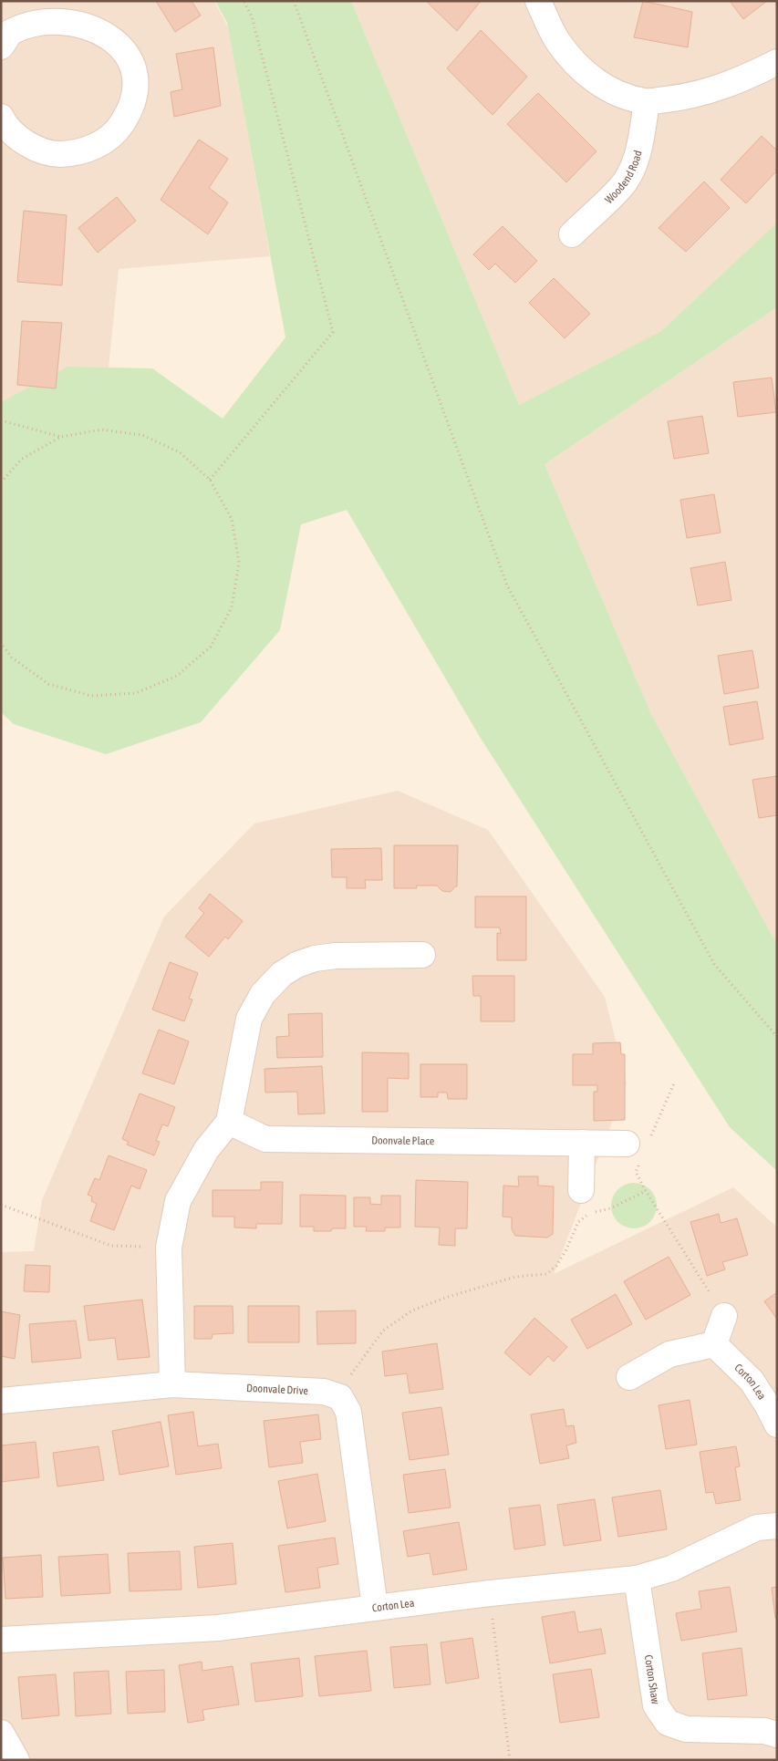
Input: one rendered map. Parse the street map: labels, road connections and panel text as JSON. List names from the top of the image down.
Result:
{
  "streets": {
    "street": [
      "Woodend Road",
      "Doonvale Place",
      "Corton Lea",
      "Doonvale Drive",
      "Corton Shaw"
    ]
  },
  "crossings": [
    ["Corton Lea", "Corton Shaw"]
  ]
}
